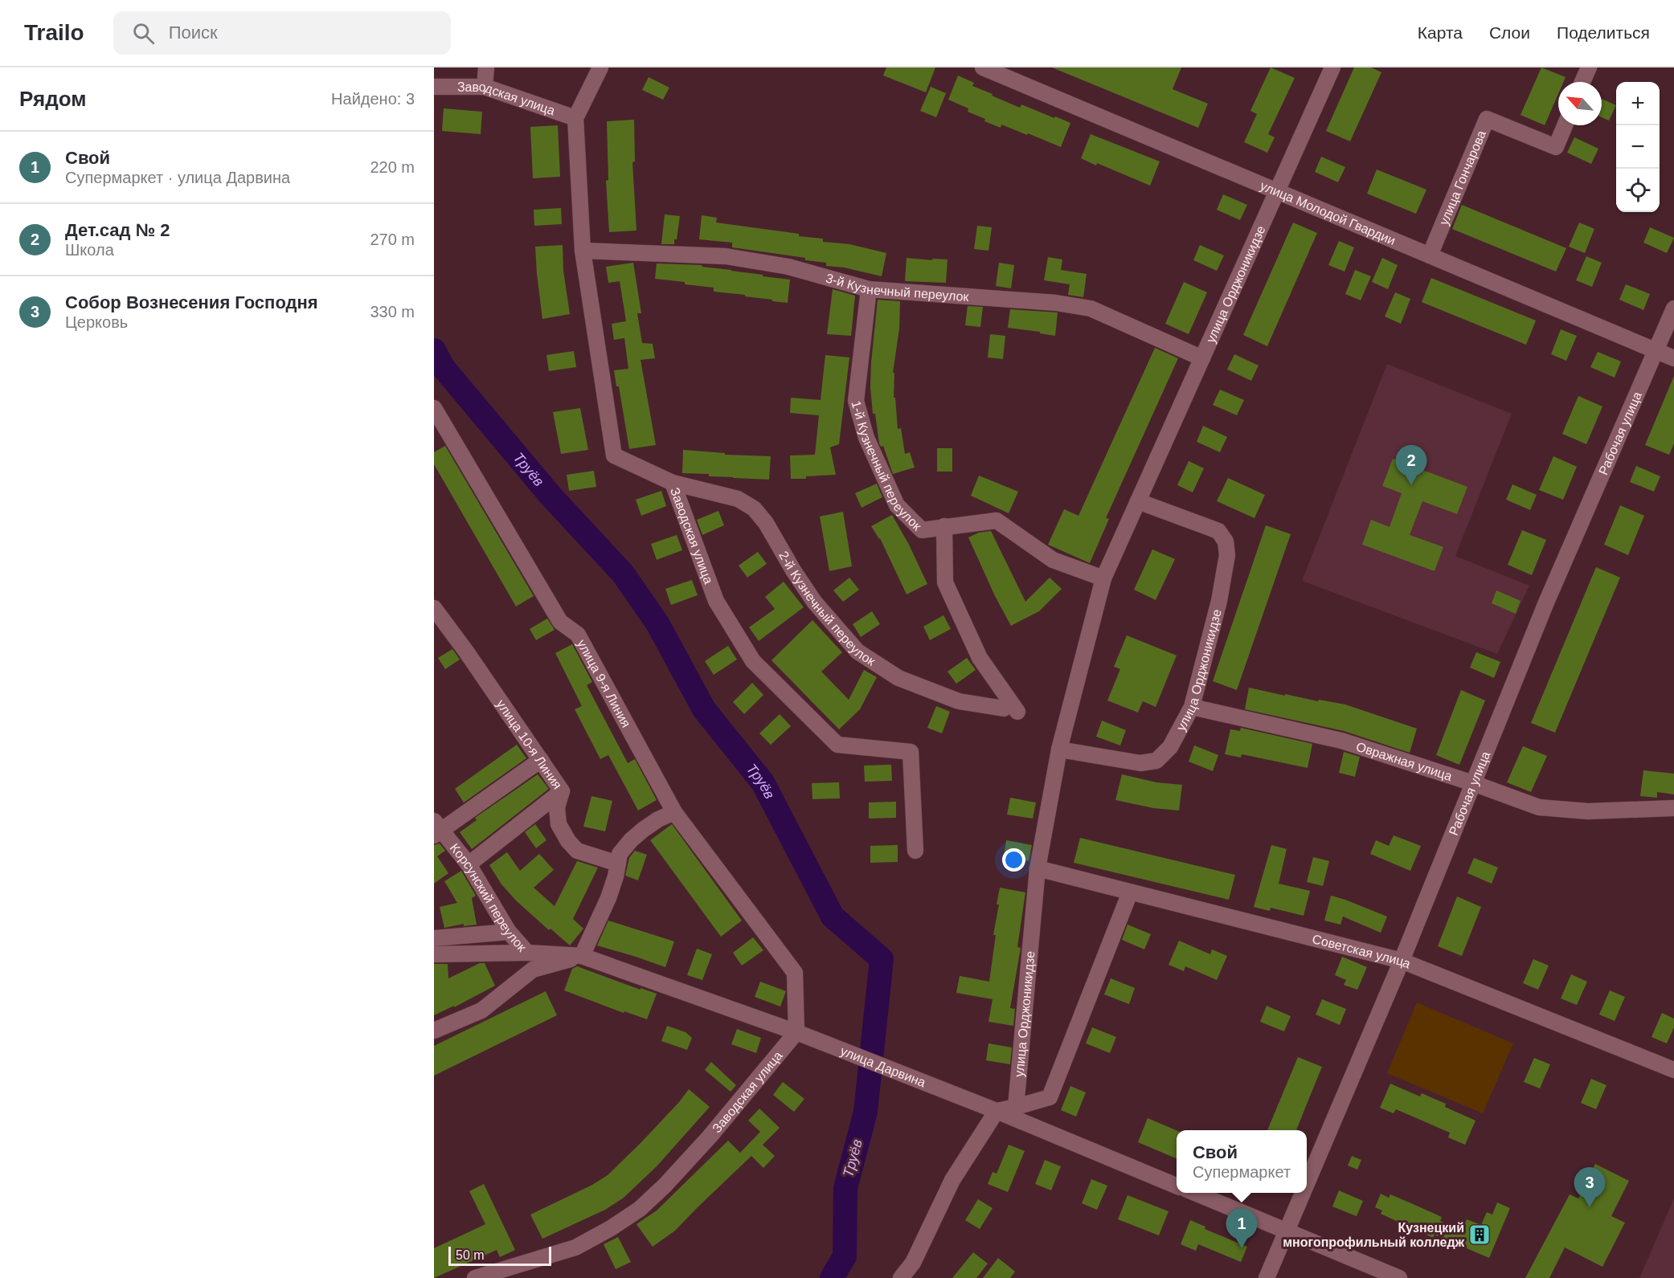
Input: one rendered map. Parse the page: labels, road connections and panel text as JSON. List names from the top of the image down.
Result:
{
  "streets": {
    "street": [
      "Заводская улица",
      "улица Гончарова",
      "улица Молодой Гвардии",
      "улица Орджоникидзе",
      "3-й Кузнечный переулок",
      "Рабочая улица",
      "1-й Кузнечный переулок",
      "2-й Кузнечный переулок",
      "улица 9-я Линия",
      "улица 10-я Линия",
      "Овражная улица",
      "Корсунский переулок",
      "Советская улица",
      "улица Дарвина"
    ]
  },
  "crossings": [
    ["Заводская улица", "3-й Кузнечный переулок"],
    ["Заводская улица", "2-й Кузнечный переулок"],
    ["Заводская улица", "улица Дарвина"],
    ["улица Гончарова", "улица Молодой Гвардии"],
    ["улица Молодой Гвардии", "улица Орджоникидзе"],
    ["улица Молодой Гвардии", "Рабочая улица"],
    ["улица Орджоникидзе", "3-й Кузнечный переулок"],
    ["улица Орджоникидзе", "1-й Кузнечный переулок"],
    ["улица Орджоникидзе", "Овражная улица"],
    ["улица Орджоникидзе", "Советская улица"],
    ["3-й Кузнечный переулок", "1-й Кузнечный переулок"],
    ["Рабочая улица", "Овражная улица"],
    ["Рабочая улица", "Советская улица"],
    ["1-й Кузнечный переулок", "2-й Кузнечный переулок"],
    ["Корсунский переулок", "улица Дарвина"]
  ],
  "water": ["Труёв"],
  "places": {
    "building": ["Кузнецкий многопрофильный колледж"]
  },
  "scale_bar": "50 m",
  "north": "top left",
  "page": {
    "header": "Trailo",
    "search": "Поиск",
    "nav": ["Карта", "Слои", "Поделиться"],
    "heading": ["Рядом", "Найдено: 3"],
    "map_buttons": ["+", "−"],
    "list": [
      {
        "mark": "1",
        "name": "Свой",
        "note": "Супермаркет · улица Дарвина",
        "value": "220 m"
      },
      {
        "mark": "2",
        "name": "Дет.сад № 2",
        "note": "Школа",
        "value": "270 m"
      },
      {
        "mark": "3",
        "name": "Собор Вознесения Господня",
        "note": "Церковь",
        "value": "330 m"
      }
    ],
    "pins": ["2", "3", "1"],
    "popup": ["Свой", "Супермаркет"],
    "scale": "50 m"
  }
}
